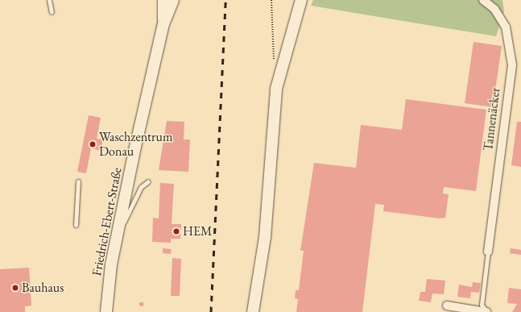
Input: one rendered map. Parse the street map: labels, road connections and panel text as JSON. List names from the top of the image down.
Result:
{
  "streets": {
    "main road": ["Friedrich-Ebert-Straße"],
    "street": ["Tannenäcker"]
  },
  "places": ["Waschzentrum Donau", "HEM", "Bauhaus"]
}
